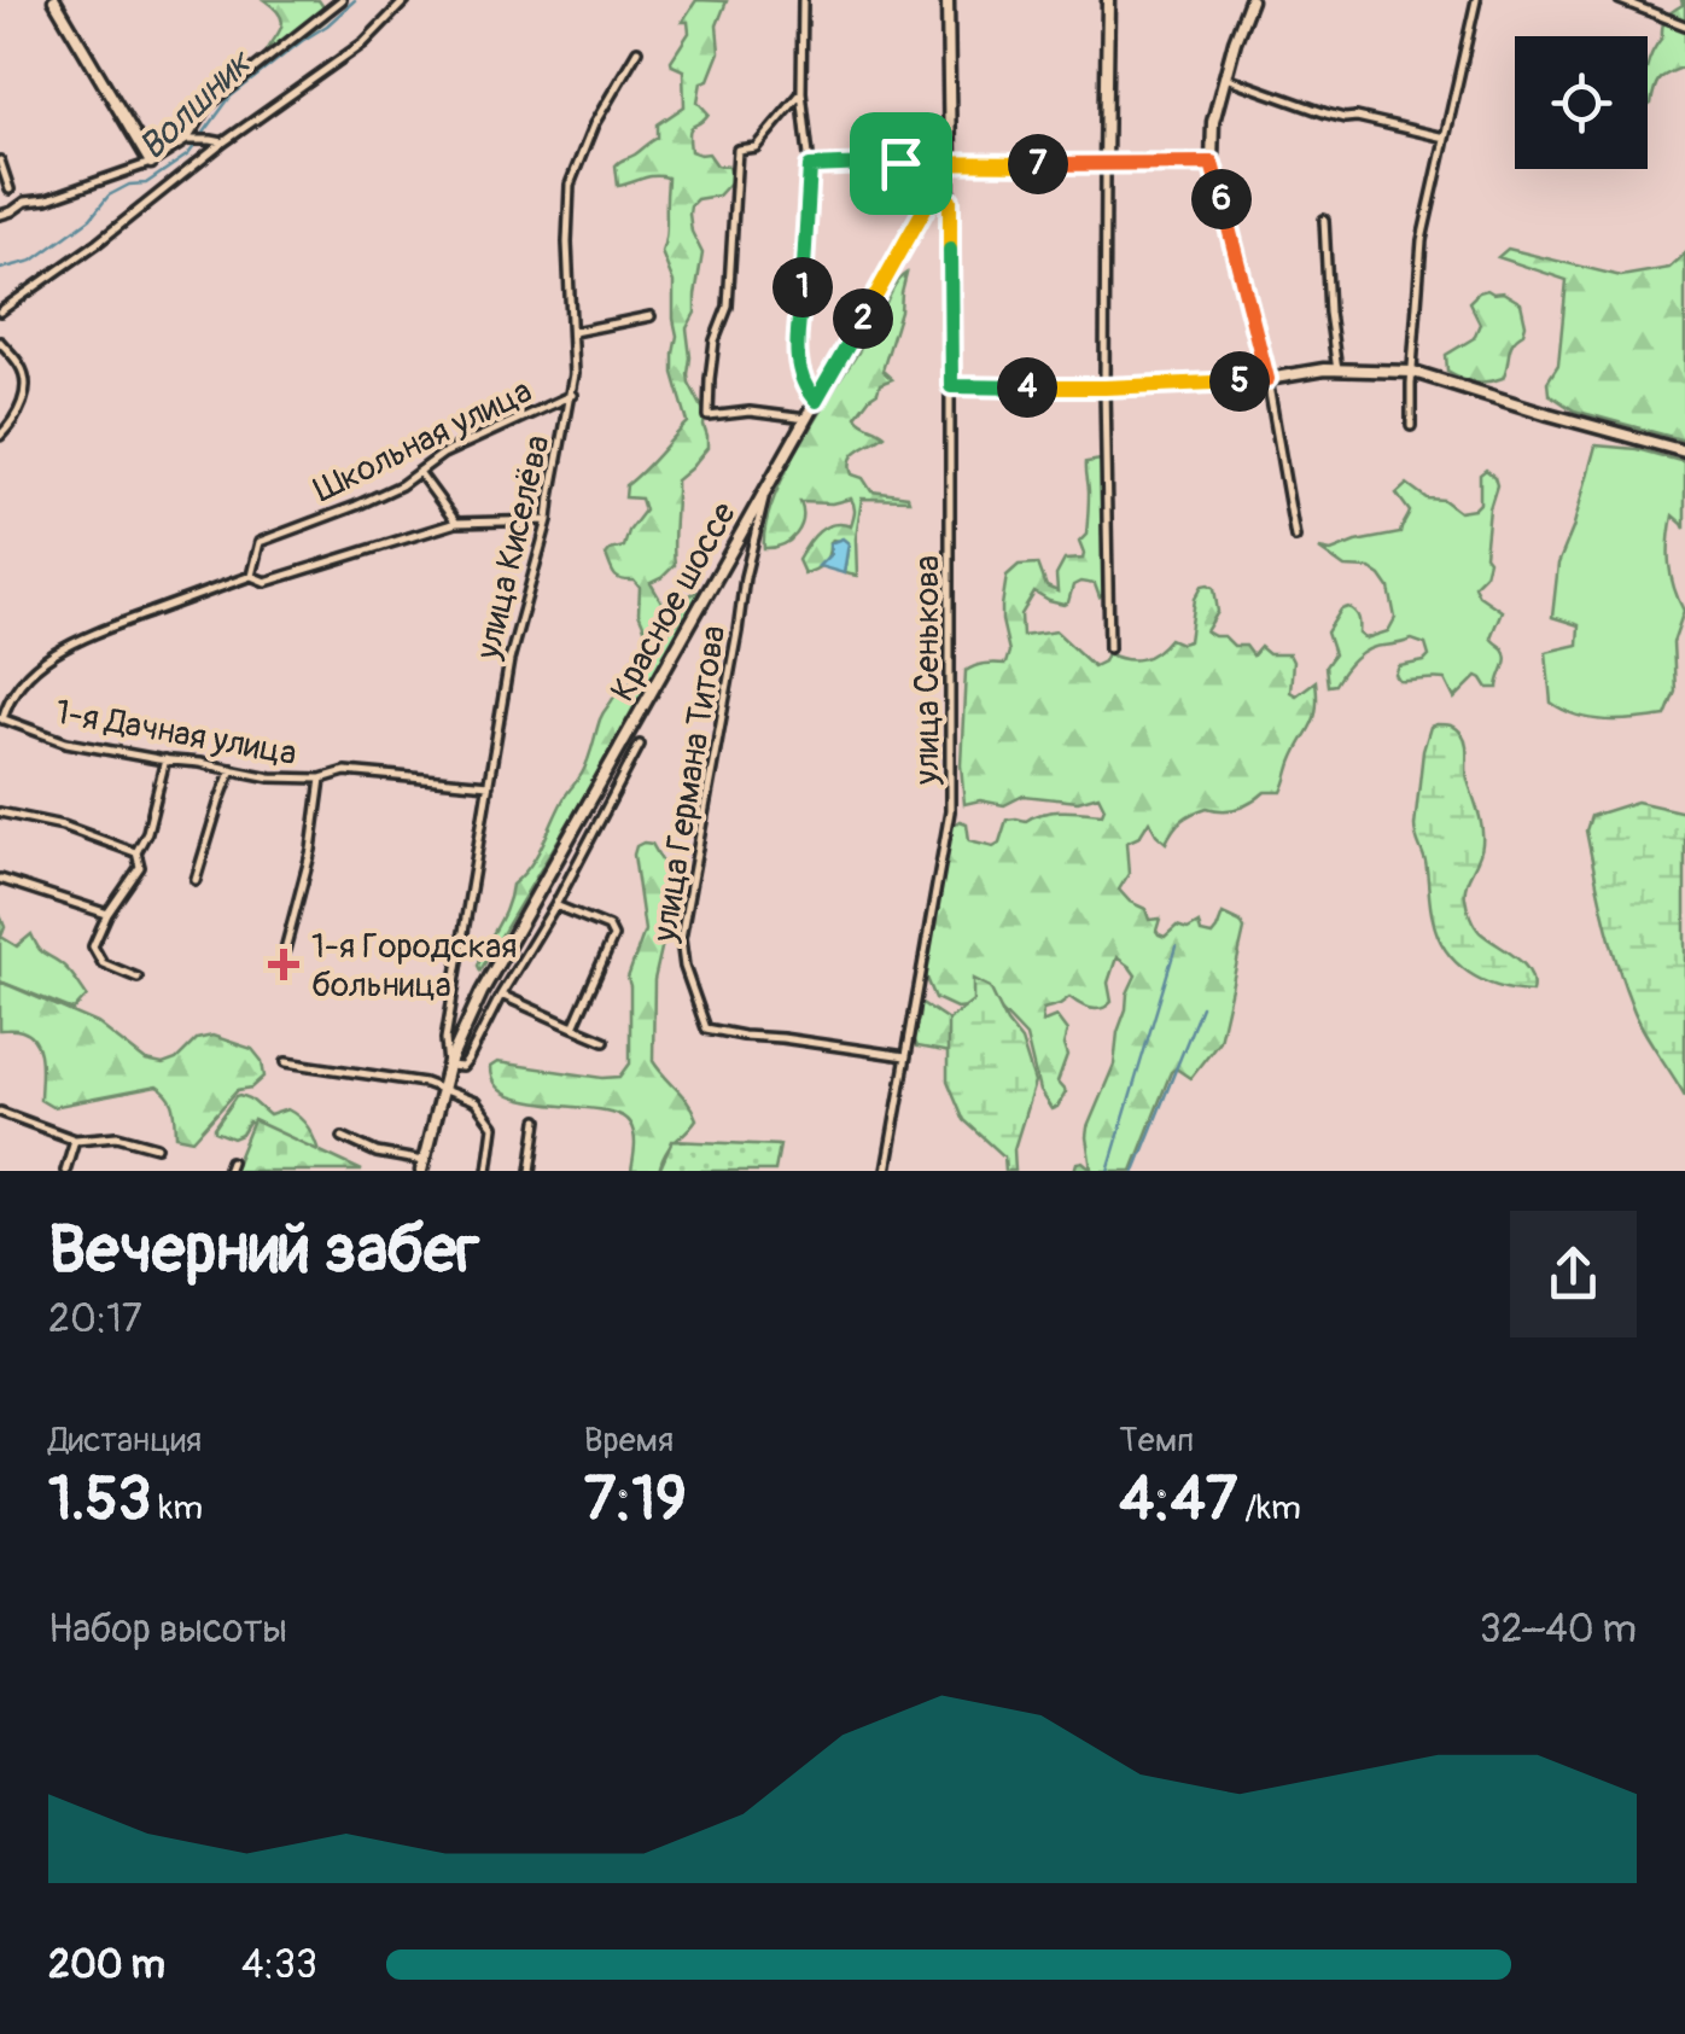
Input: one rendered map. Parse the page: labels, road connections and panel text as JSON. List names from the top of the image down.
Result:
{
  "streets": {
    "street": [
      "Школьная улица",
      "улица Киселёва",
      "Красное шоссе",
      "улица Сенькова",
      "1-я Дачная улица",
      "улица Германа Титова"
    ]
  },
  "crossings": [
    ["Школьная улица", "улица Киселёва"],
    ["улица Киселёва", "Красное шоссе"],
    ["улица Киселёва", "1-я Дачная улица"],
    ["Красное шоссе", "улица Сенькова"],
    ["Красное шоссе", "улица Германа Титова"],
    ["улица Сенькова", "улица Германа Титова"]
  ],
  "water": ["Волшник"],
  "places": {
    "health": ["1-я Городская больница"]
  },
  "page": {
    "pins": [
      "7",
      "6",
      "1",
      "2",
      "5",
      "4"
    ],
    "heading": ["Вечерний забег", "20:17"],
    "stats": [
      ["Дистанция", "1.53 km"],
      ["Время", "7:19"],
      ["Темп", "4:47 /km"]
    ],
    "chart": ["Набор высоты", "32–40 m"],
    "list": [
      {
        "name": "200 m",
        "note": "4:33"
      }
    ]
  }
}
